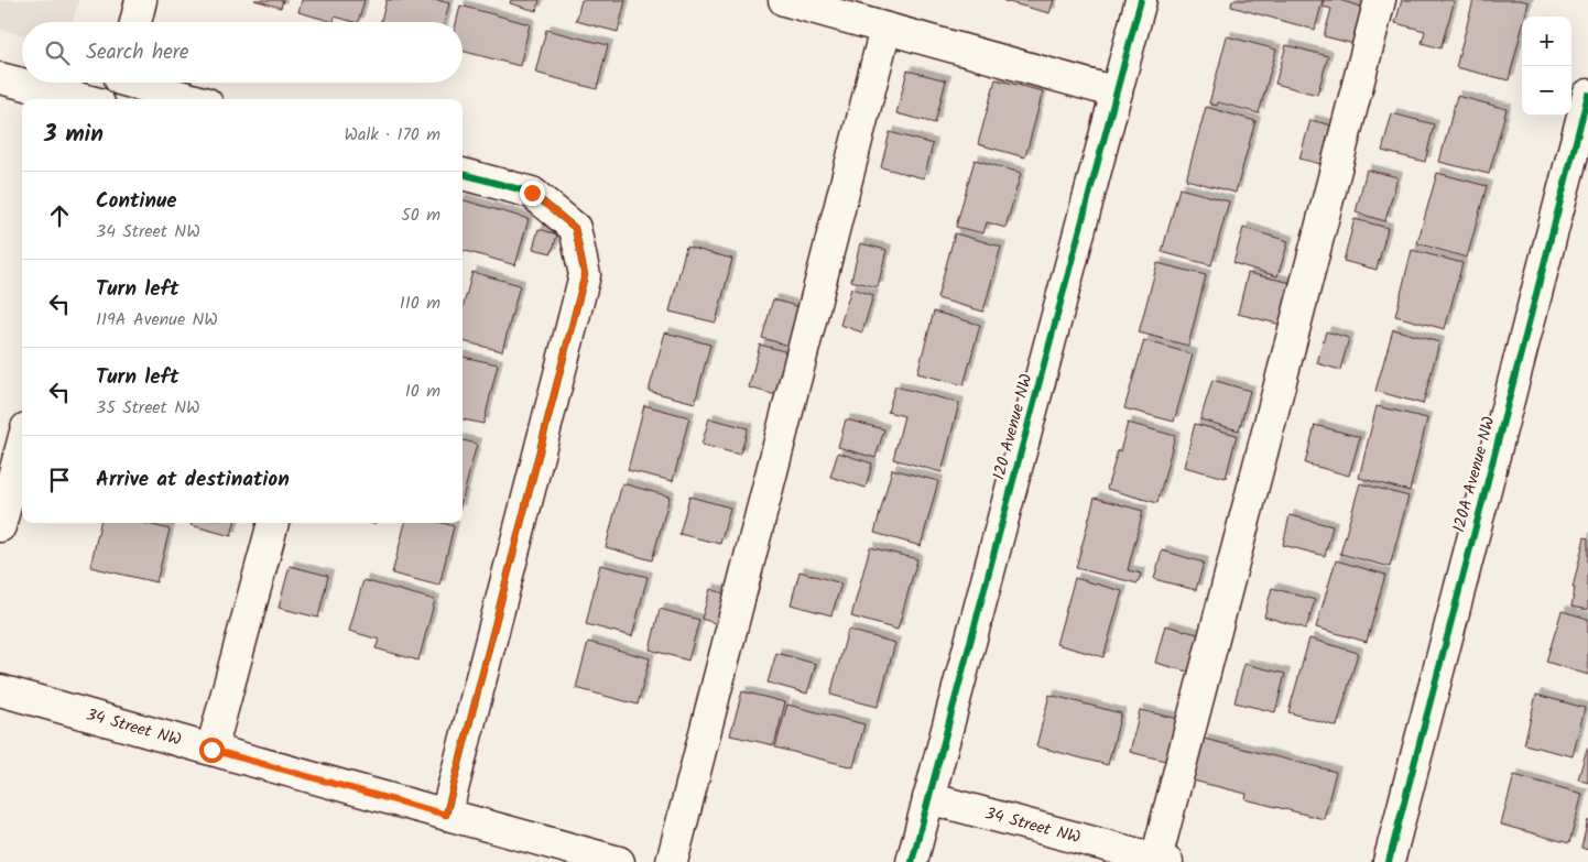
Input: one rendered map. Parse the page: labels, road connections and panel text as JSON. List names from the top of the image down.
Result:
{
  "streets": {
    "street": ["120 Avenue NW", "120A Avenue NW", "34 Street NW"]
  },
  "crossings": [
    ["120 Avenue NW", "34 Street NW"]
  ],
  "page": {
    "map_buttons": ["+", "−"],
    "search": "Search here",
    "heading": ["3 min", "Walk · 170 m"],
    "list": [
      ["Continue", "34 Street NW", "50 m"],
      ["Turn left", "119A Avenue NW", "110 m"],
      ["Turn left", "35 Street NW", "10 m"],
      "Arrive at destination"
    ]
  }
}
